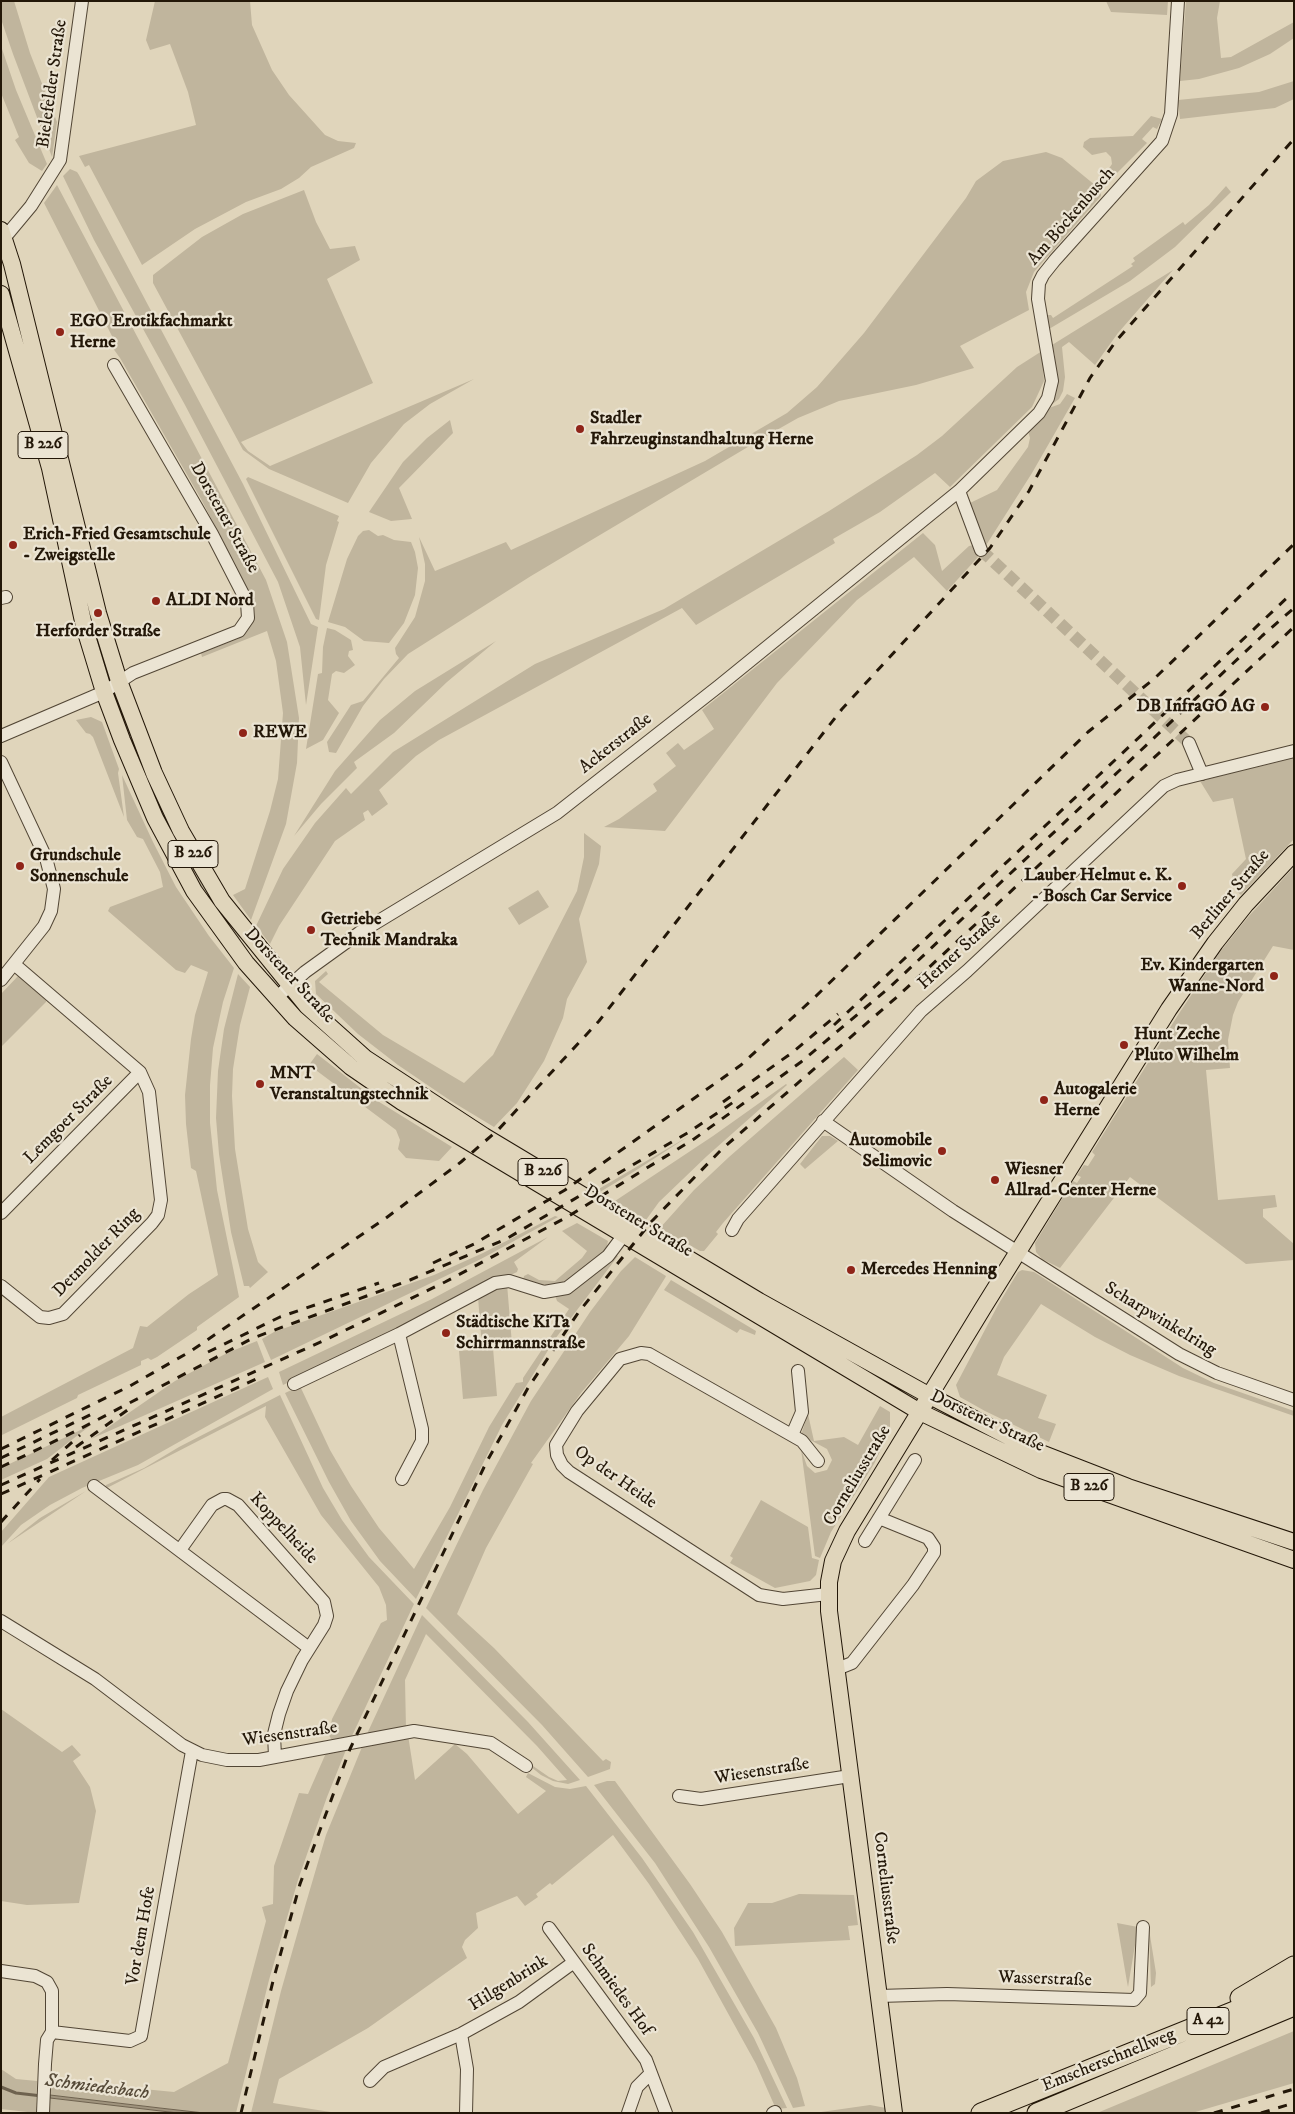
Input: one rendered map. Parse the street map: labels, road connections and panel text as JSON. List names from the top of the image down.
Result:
{
  "streets": {
    "highway": ["A 42", "Emscherschnellweg"],
    "main road": [
      "B 226",
      "Dorstener Straße",
      "Berliner Straße",
      "Corneliusstraße"
    ],
    "street": [
      "Bielefelder Straße",
      "Am Böckenbusch",
      "Ackerstraße",
      "Herner Straße",
      "Lemgoer Straße",
      "Detmolder Ring",
      "Scharpwinkelring",
      "Op der Heide",
      "Koppelheide",
      "Wiesenstraße",
      "Vor dem Hofe",
      "Wasserstraße",
      "Hilgenbrink",
      "Schmiedes Hof"
    ]
  },
  "crossings": [
    ["Bielefelder Straße", "Dorstener Straße"],
    ["Am Böckenbusch", "Ackerstraße"],
    ["Dorstener Straße", "Ackerstraße"],
    ["Dorstener Straße", "Berliner Straße"],
    ["Dorstener Straße", "Corneliusstraße"],
    ["Berliner Straße", "Scharpwinkelring"],
    ["Berliner Straße", "Corneliusstraße"],
    ["Lemgoer Straße", "Detmolder Ring"],
    ["Corneliusstraße", "Op der Heide"],
    ["Corneliusstraße", "Wiesenstraße"],
    ["Corneliusstraße", "Wasserstraße"],
    ["Koppelheide", "Wiesenstraße"],
    ["Wiesenstraße", "Vor dem Hofe"],
    ["Hilgenbrink", "Schmiedes Hof"]
  ],
  "water": ["Schmiedesbach"],
  "places": [
    "EGO Erotikfachmarkt Herne",
    "Stadler Fahrzeuginstandhaltung Herne",
    "Erich-Fried Gesamtschule - Zweigstelle",
    "ALDI Nord",
    "Herforder Straße",
    "DB InfraGO AG",
    "REWE",
    "Grundschule Sonnenschule",
    "Lauber Helmut e. K. - Bosch Car Service",
    "Getriebe Technik Mandraka",
    "Ev. Kindergarten Wanne-Nord",
    "Hunt Zeche Pluto Wilhelm",
    "MNT Veranstaltungstechnik",
    "Autogalerie Herne",
    "Automobile Selimovic",
    "Wiesner Allrad-Center Herne",
    "Mercedes Henning",
    "Städtische KiTa Schirrmannstraße"
  ]
}
